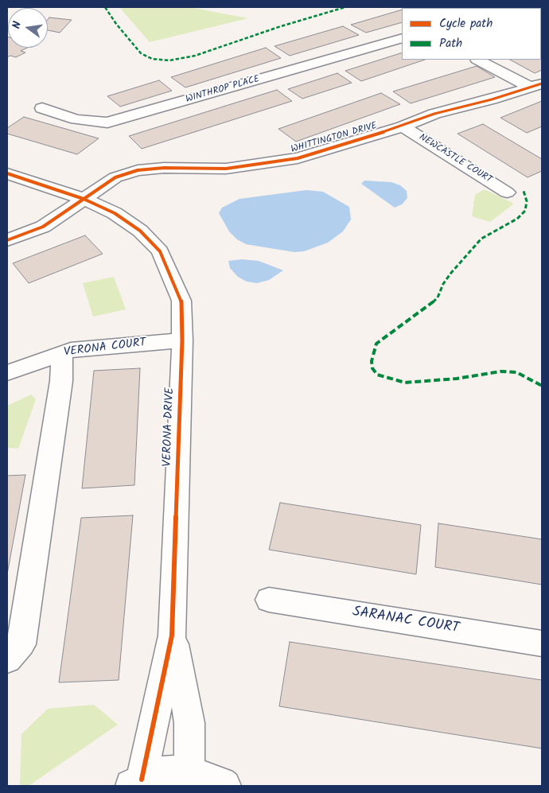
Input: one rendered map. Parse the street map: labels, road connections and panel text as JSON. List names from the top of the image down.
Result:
{
  "streets": {
    "street": [
      "WINTHROP PLACE",
      "WHITTINGTON DRIVE",
      "NEWCASTLE COURT",
      "VERONA COURT",
      "VERONA DRIVE",
      "SARANAC COURT"
    ]
  },
  "crossings": [
    ["WHITTINGTON DRIVE", "NEWCASTLE COURT"],
    ["WHITTINGTON DRIVE", "VERONA DRIVE"],
    ["VERONA COURT", "VERONA DRIVE"]
  ],
  "legend": ["Cycle path", "Path"],
  "north": "left"
}
